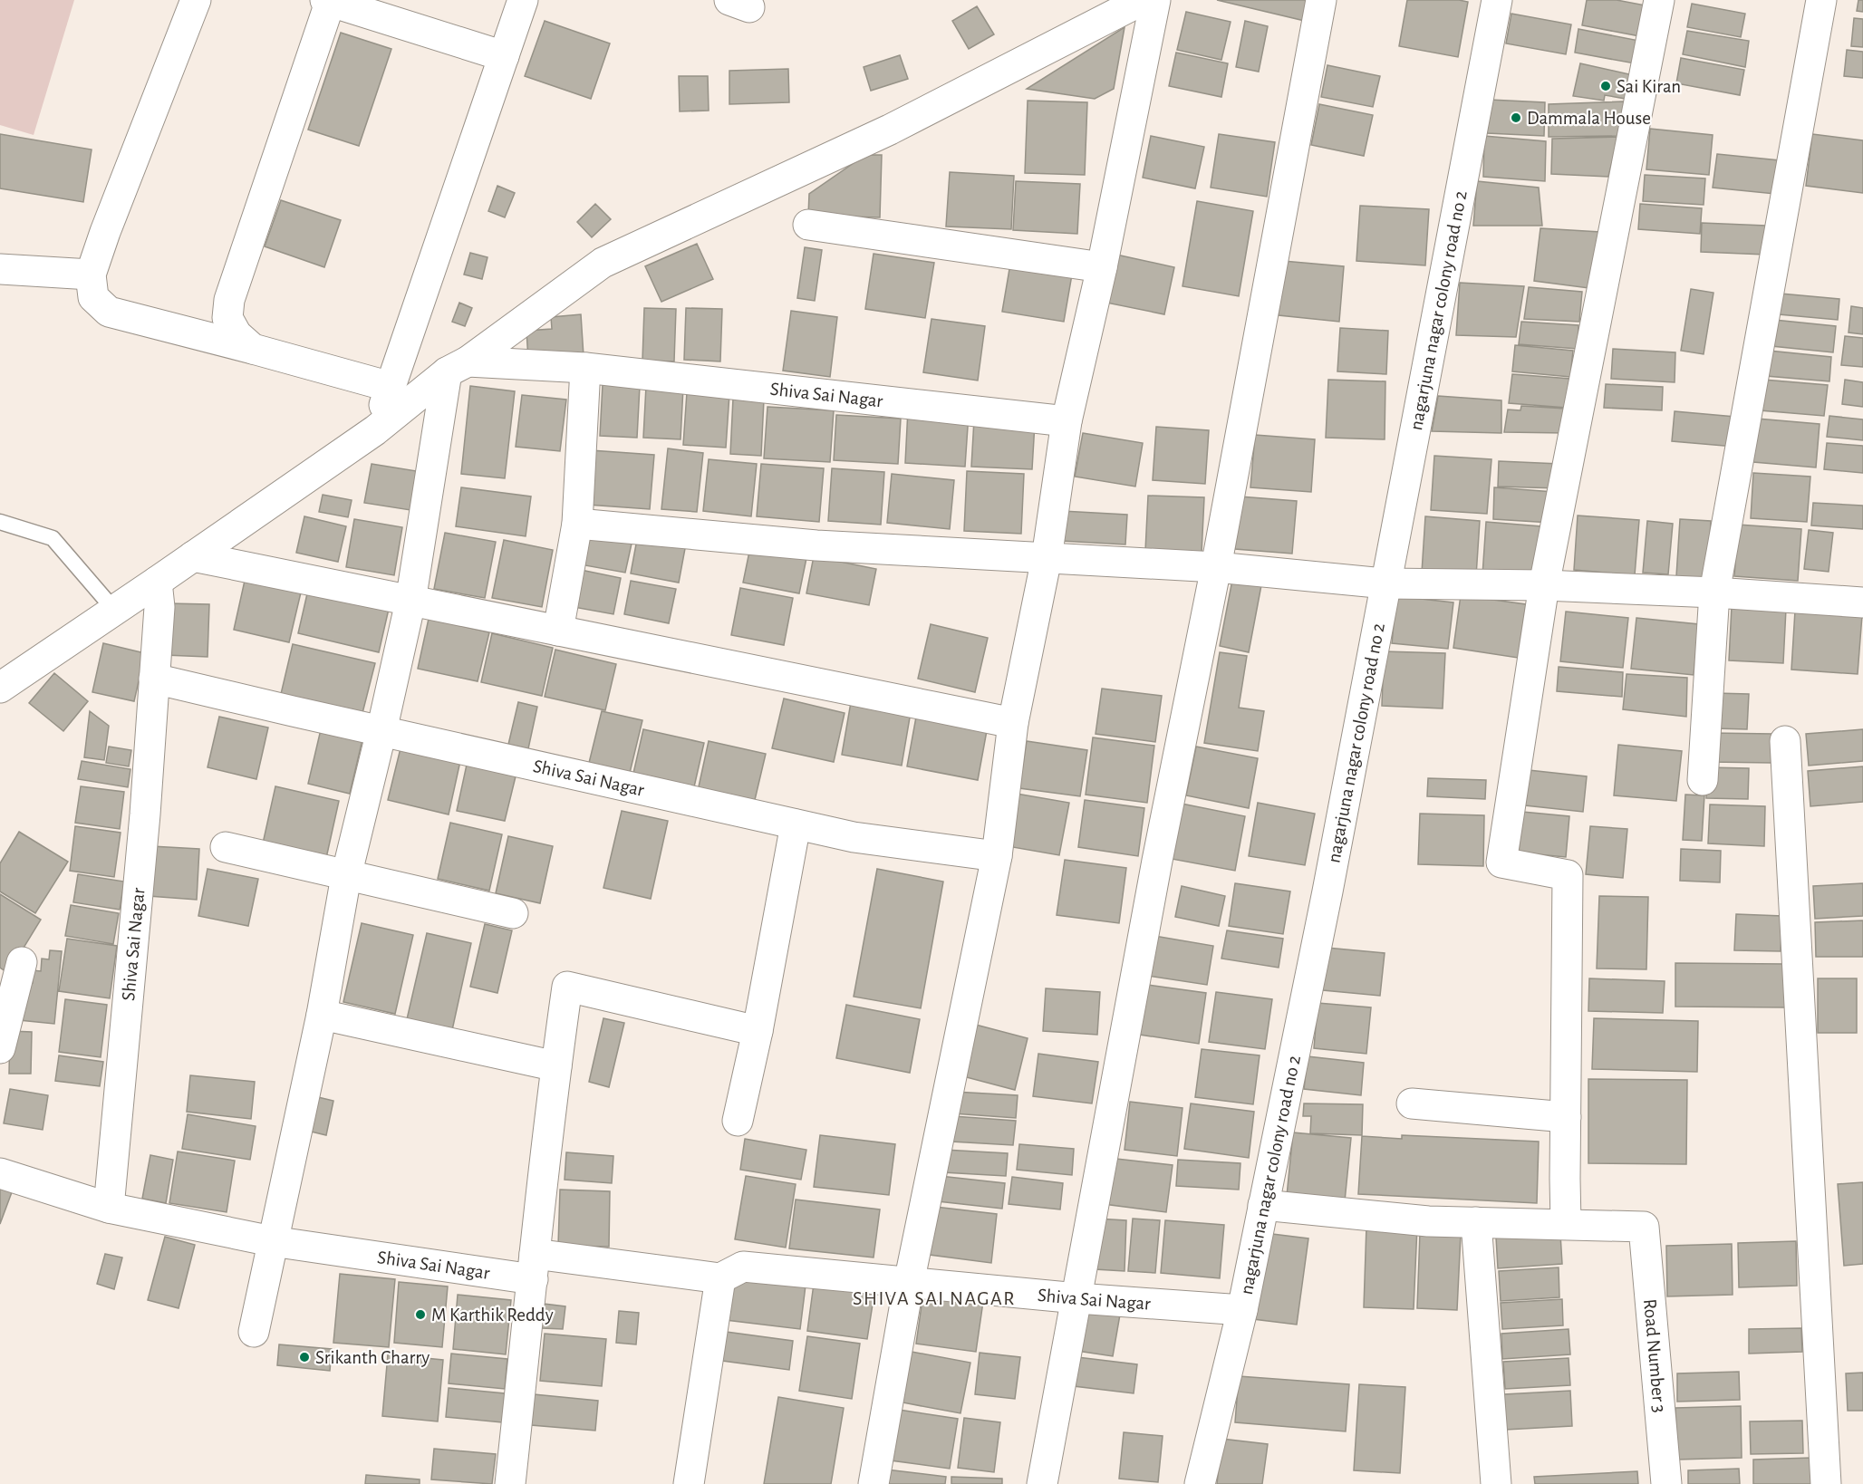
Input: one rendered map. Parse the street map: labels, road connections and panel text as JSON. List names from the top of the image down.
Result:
{
  "streets": {
    "street": ["nagarjuna nagar colony road no 2", "Shiva Sai Nagar", "Road Number 3"]
  },
  "crossings": [
    ["nagarjuna nagar colony road no 2", "Shiva Sai Nagar"]
  ],
  "districts": ["SHIVA SAI NAGAR"],
  "places": [
    "Sai Kiran",
    "Dammala House",
    "M Karthik Reddy",
    "Srikanth Charry"
  ]
}
